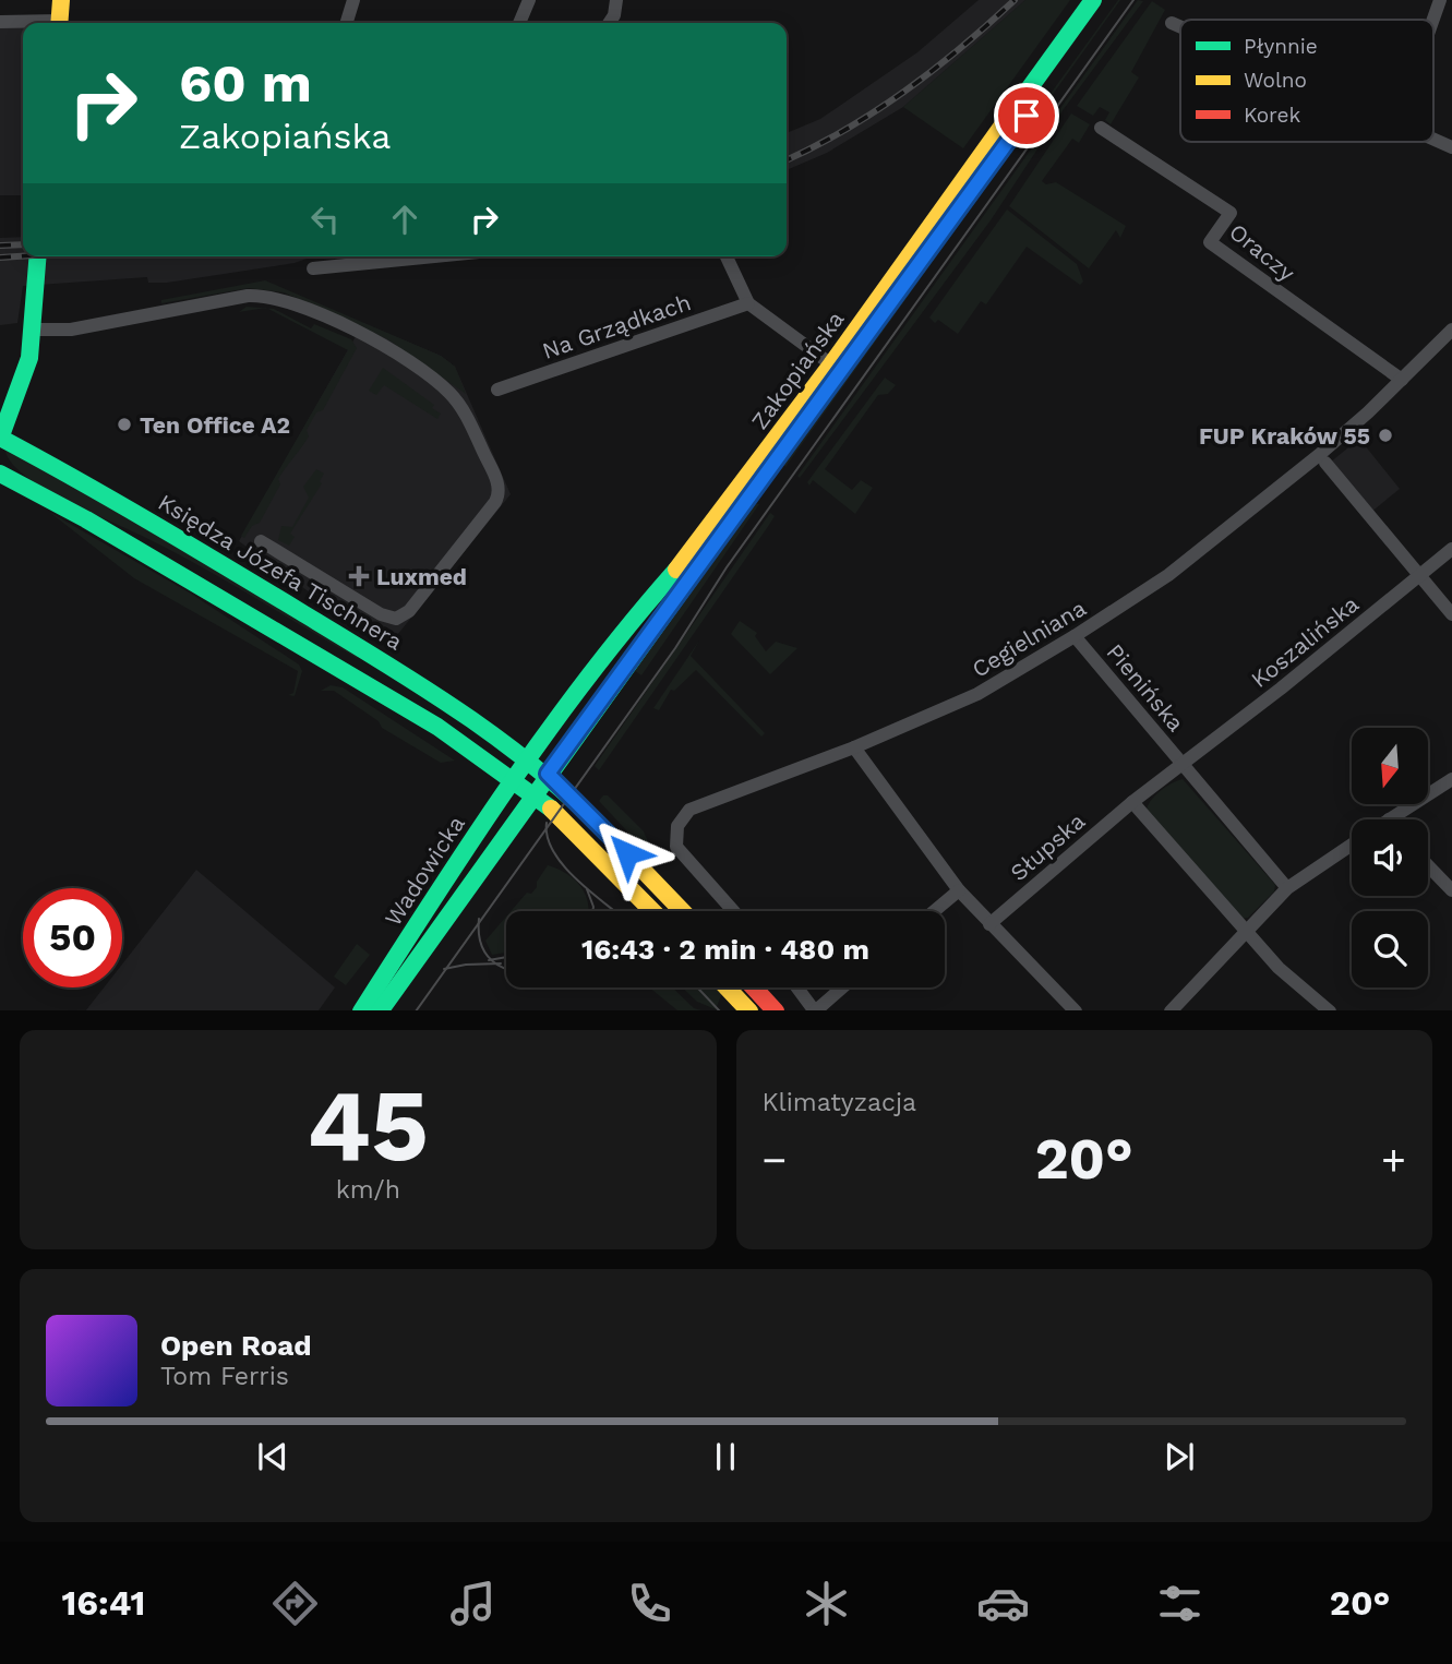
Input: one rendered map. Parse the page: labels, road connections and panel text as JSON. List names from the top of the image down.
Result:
{
  "streets": {
    "main road": ["Zakopiańska", "Księdza Józefa Tischnera", "Wadowicka"],
    "street": [
      "Oraczy",
      "Na Grządkach",
      "Cegielniana",
      "Koszalińska",
      "Pienińska",
      "Słupska"
    ]
  },
  "crossings": [
    ["Oraczy", "Cegielniana"],
    ["Zakopiańska", "Księdza Józefa Tischnera"],
    ["Zakopiańska", "Wadowicka"],
    ["Księdza Józefa Tischnera", "Wadowicka"],
    ["Cegielniana", "Pienińska"],
    ["Koszalińska", "Pienińska"],
    ["Koszalińska", "Słupska"]
  ],
  "places": {
    "other": ["Ten Office A2", "FUP Kraków 55"],
    "health": ["Luxmed"]
  },
  "legend": ["Płynnie", "Wolno", "Korek"],
  "north": "bottom",
  "page": {
    "turn": ["60 m", "Zakopiańska"],
    "limit": "50",
    "trip": "16:43 · 2 min · 480 m",
    "tile": [
      ["45", "km/h"],
      "Klimatyzacja"
    ],
    "heat": ["−", "20°", "+"],
    "song": ["Open Road", "Tom Ferris"],
    "tabs": ["16:41", "20°"]
  }
}
